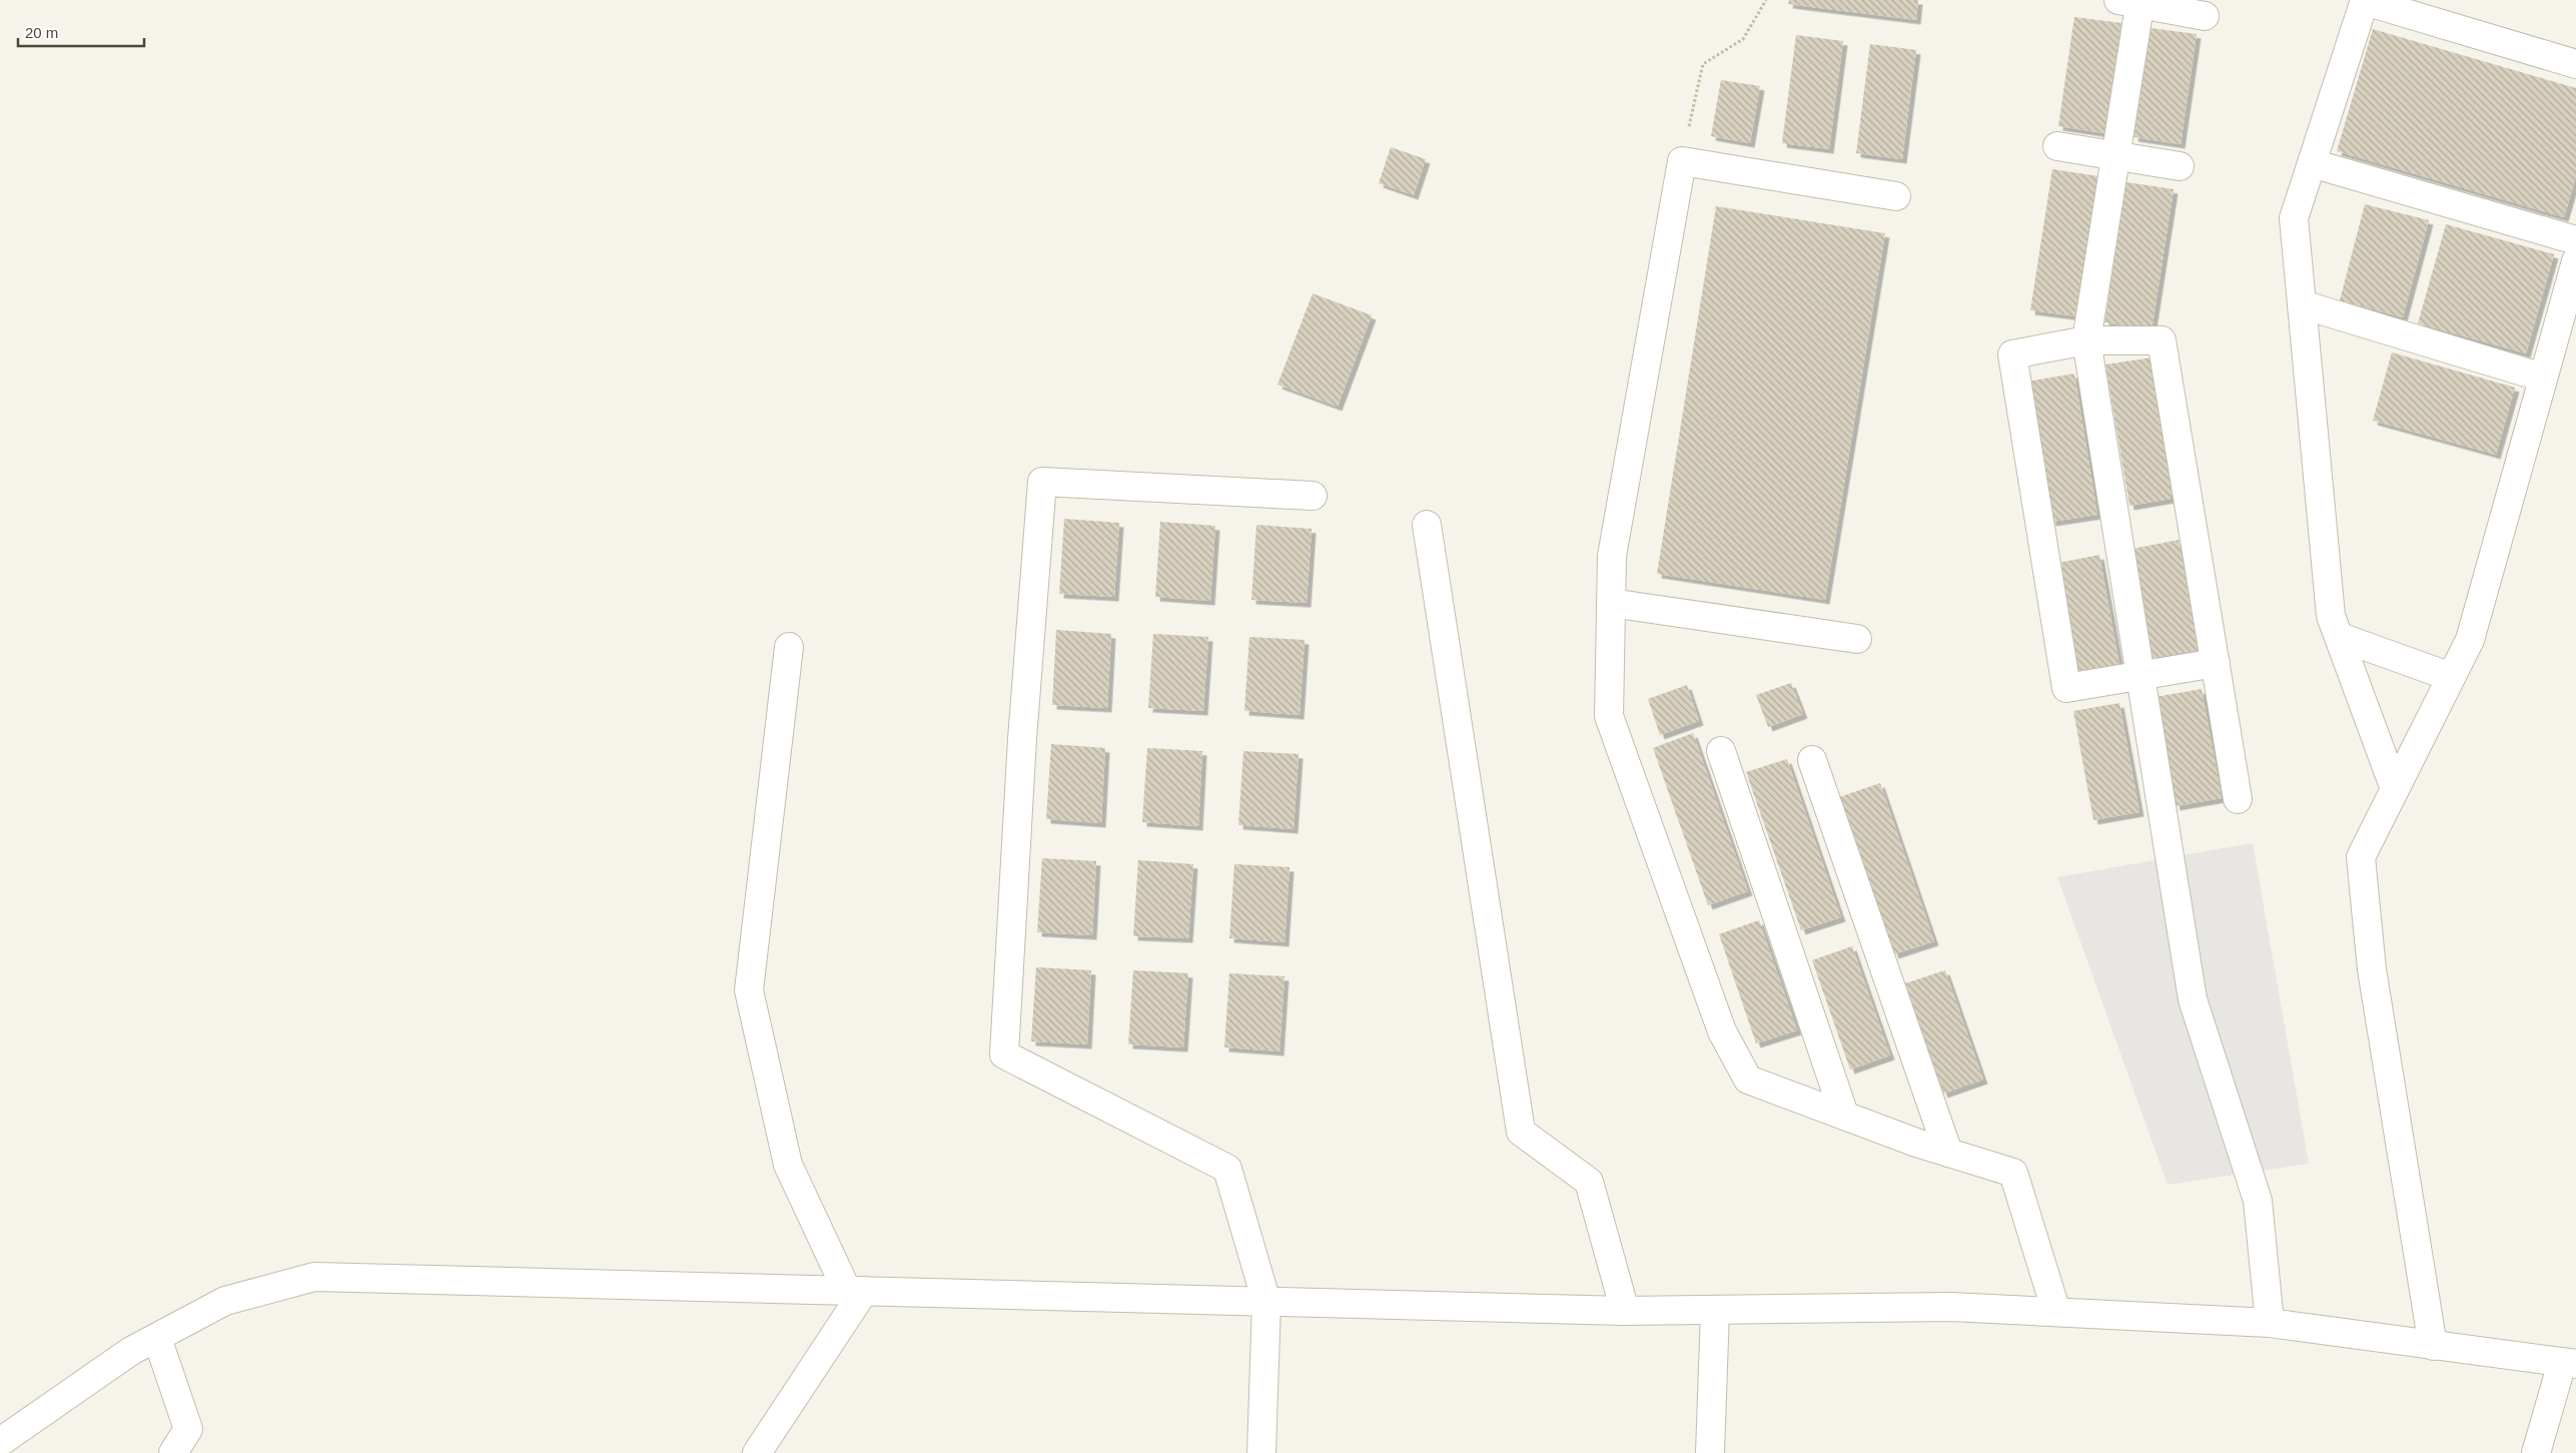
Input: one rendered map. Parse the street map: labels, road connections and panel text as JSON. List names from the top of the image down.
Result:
{
  "scale_bar": "20 m"
}
